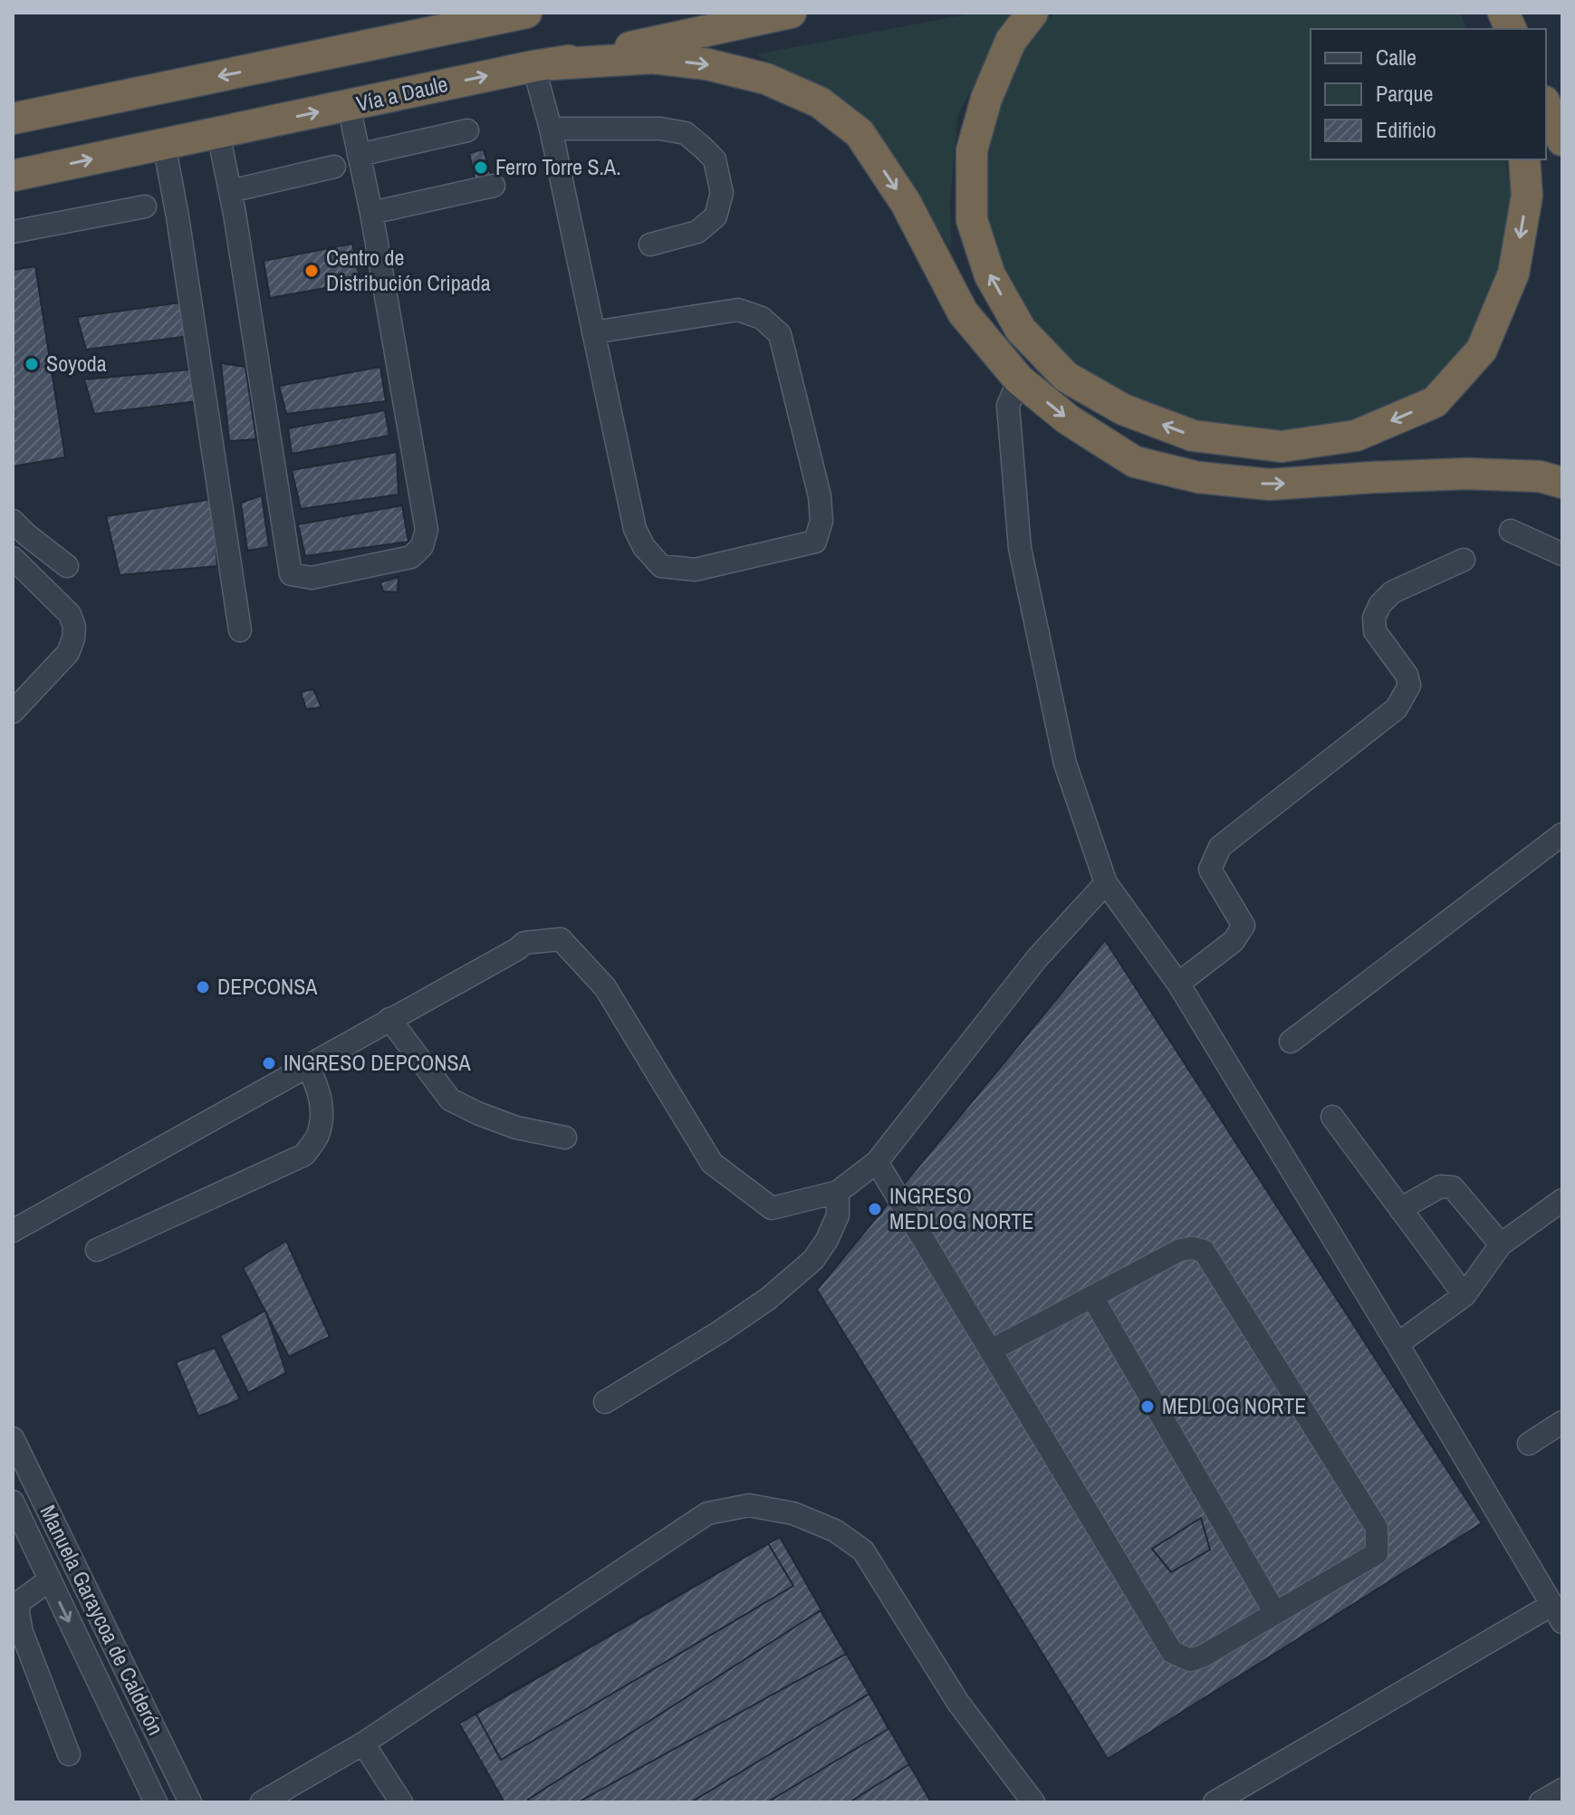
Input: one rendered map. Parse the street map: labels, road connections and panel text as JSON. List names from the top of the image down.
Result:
{
  "streets": {
    "highway": ["Vía a Daule"],
    "street": ["Manuela Garaycoa de Calderón"]
  },
  "places": [
    "Ferro Torre S.A.",
    "Centro de Distribución Cripada",
    "Soyoda",
    "DEPCONSA",
    "INGRESO DEPCONSA",
    "INGRESO MEDLOG NORTE",
    "MEDLOG NORTE"
  ],
  "legend": ["Calle", "Parque", "Edificio"]
}
